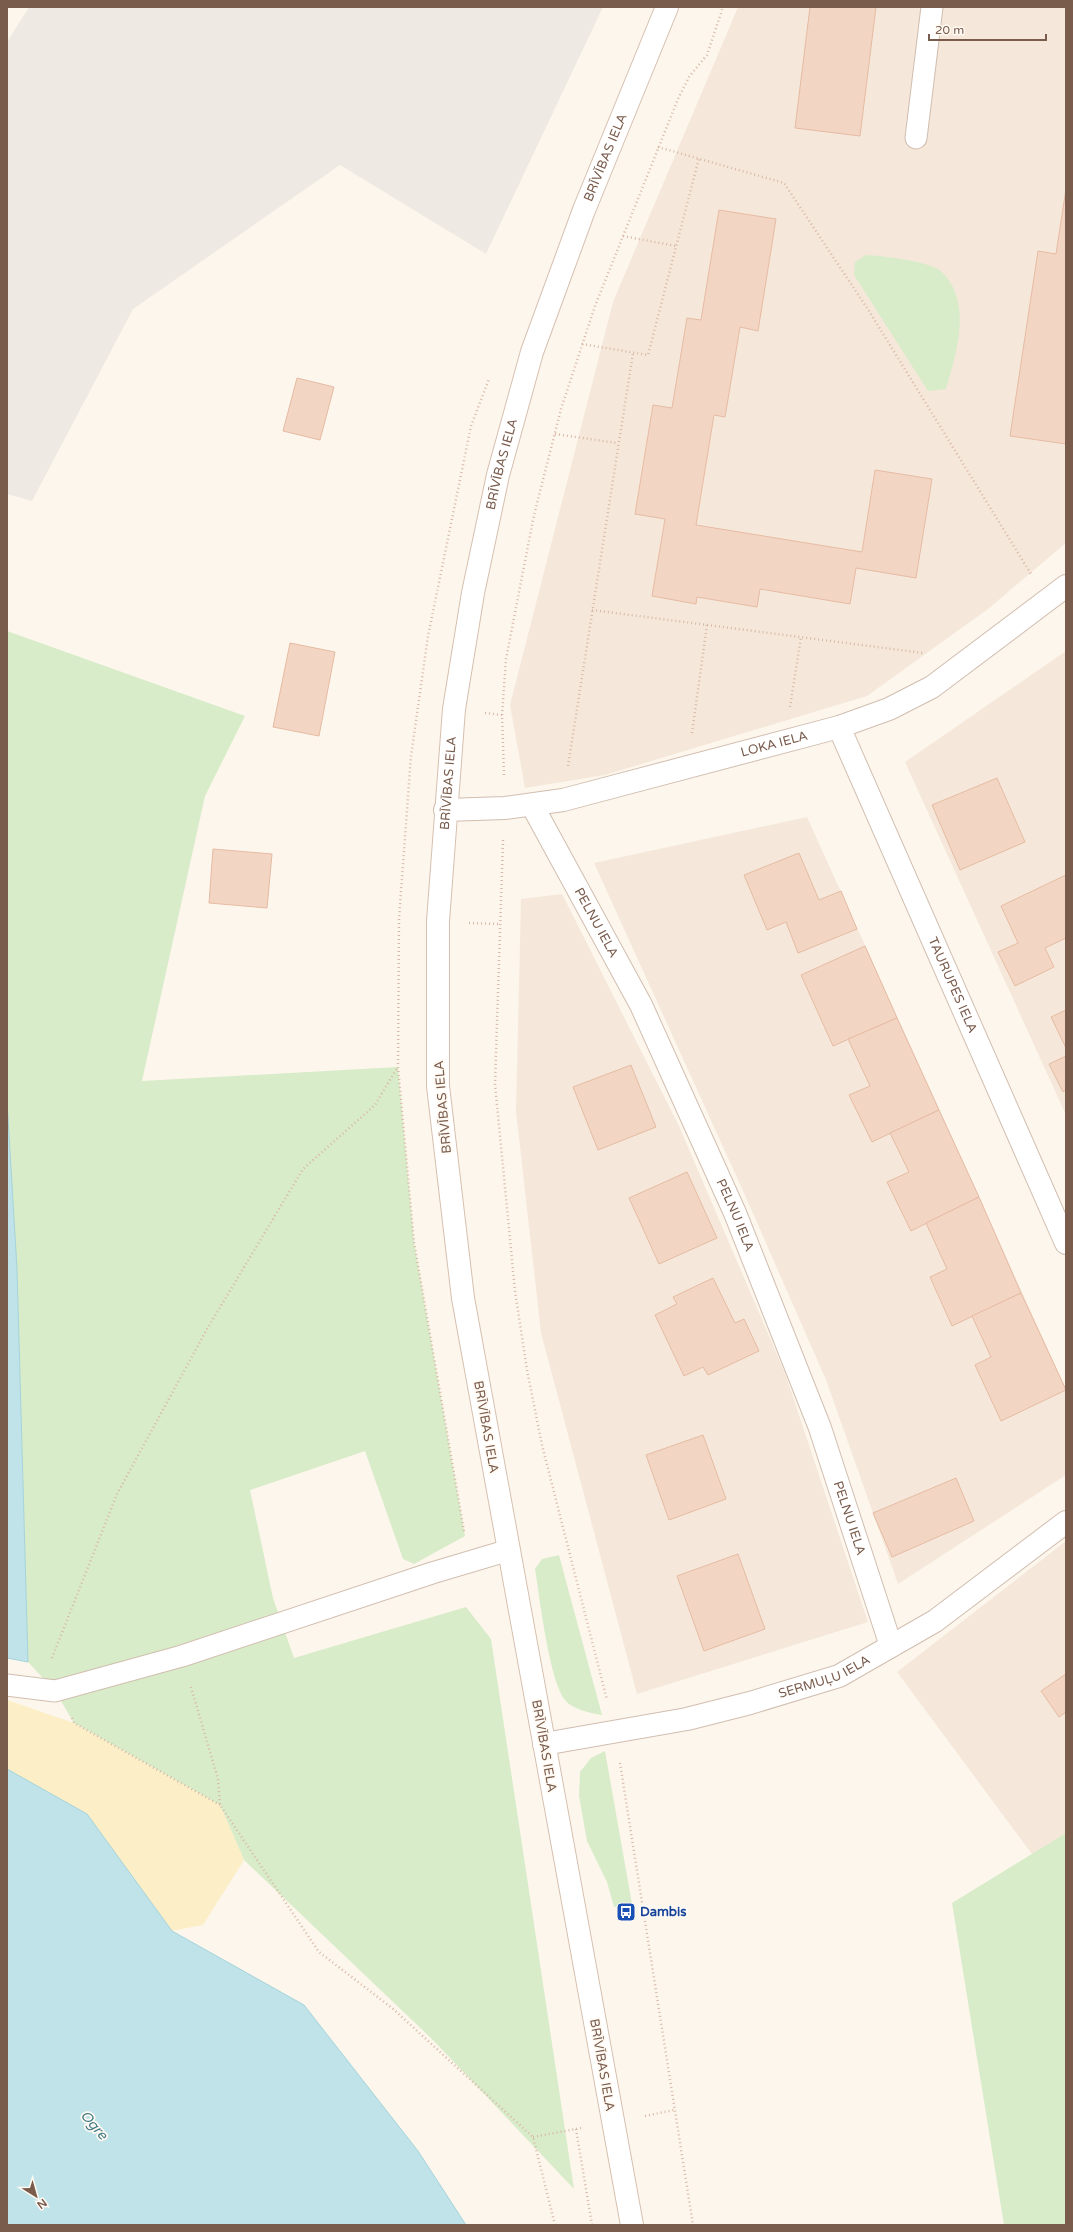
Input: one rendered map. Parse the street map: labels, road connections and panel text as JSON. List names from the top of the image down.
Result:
{
  "streets": {
    "street": [
      "BRĪVĪBAS IELA",
      "LOKA IELA",
      "PELNU IELA",
      "TAURUPES IELA",
      "SERMUĻU IELA"
    ]
  },
  "crossings": [
    ["BRĪVĪBAS IELA", "LOKA IELA"],
    ["BRĪVĪBAS IELA", "SERMUĻU IELA"],
    ["LOKA IELA", "PELNU IELA"],
    ["LOKA IELA", "TAURUPES IELA"],
    ["PELNU IELA", "SERMUĻU IELA"]
  ],
  "water": ["Ogre"],
  "places": {
    "bus stop": ["Dambis"]
  },
  "scale_bar": "20 m",
  "north": "bottom right"
}
